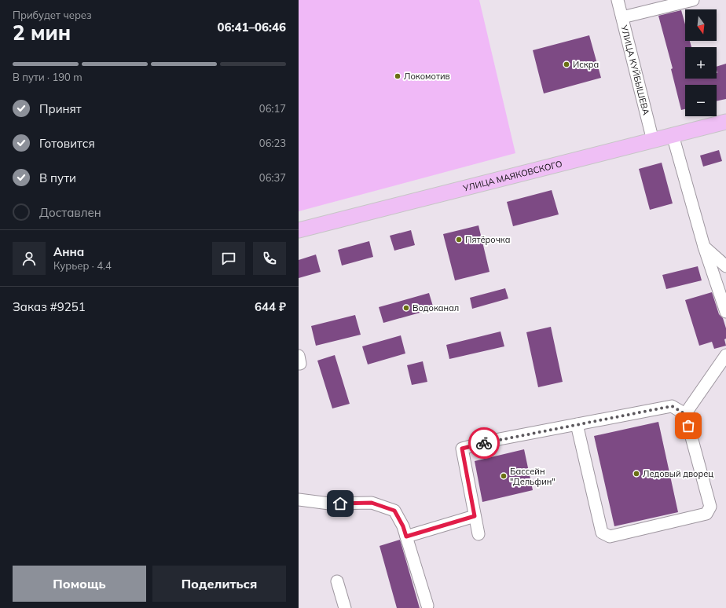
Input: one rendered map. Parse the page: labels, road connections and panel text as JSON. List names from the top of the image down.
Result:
{
  "streets": {
    "main road": ["УЛИЦА МАЯКОВСКОГО"],
    "street": ["УЛИЦА КУЙБЫШЕВА"]
  },
  "crossings": [
    ["УЛИЦА КУЙБЫШЕВА", "УЛИЦА МАЯКОВСКОГО"]
  ],
  "places": [
    "Искра",
    "Локомотив",
    "Пятёрочка",
    "Водоканал",
    "Ледовый дворец",
    "Бассейн \"Дельфин\""
  ],
  "north": "bottom",
  "page": {
    "heading": ["2 мин", "Прибудет через", "06:41–06:46"],
    "panel": [
      "Анна",
      "Курьер · 4.4",
      "Заказ #9251",
      "644 ₽"
    ],
    "map_buttons": ["+", "−"],
    "bar": "В пути · 190 m",
    "list": [
      ["Принят", "06:17"],
      ["Готовится", "06:23"],
      ["В пути", "06:37"],
      "Доставлен"
    ],
    "buttons": ["Помощь", "Поделиться"]
  }
}
